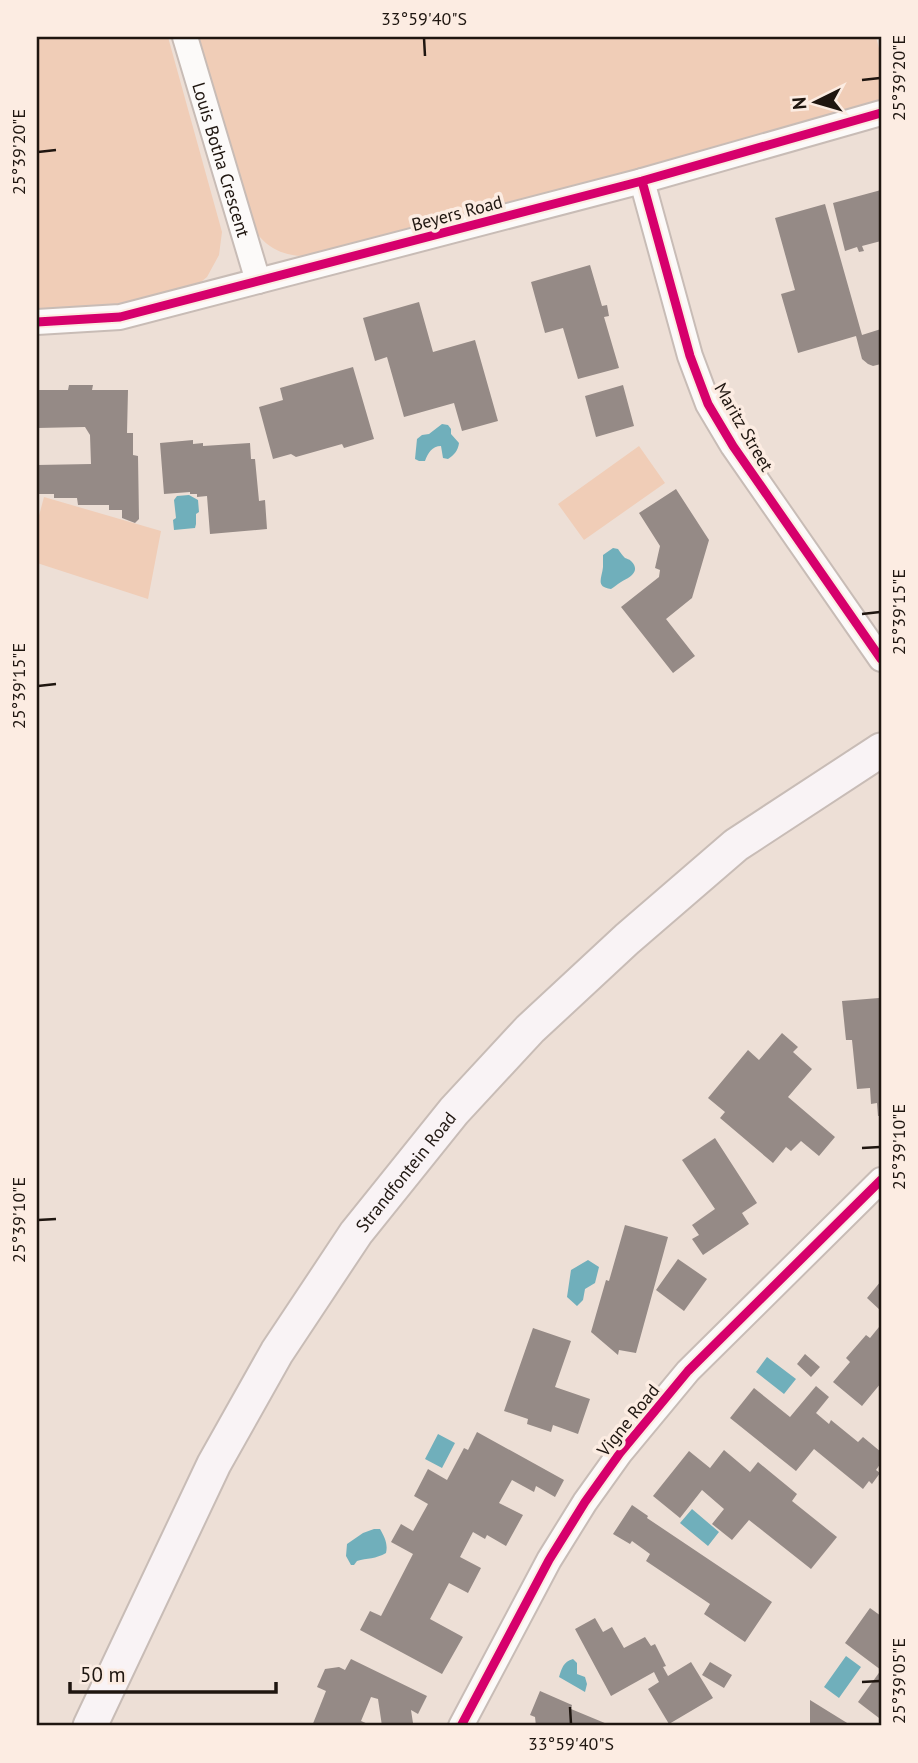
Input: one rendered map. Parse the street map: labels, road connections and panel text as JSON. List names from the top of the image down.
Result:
{
  "streets": {
    "main road": ["Strandfontein Road"],
    "street": [
      "Louis Botha Crescent",
      "Beyers Road",
      "Maritz Street",
      "Vigne Road"
    ]
  },
  "crossings": [
    ["Louis Botha Crescent", "Beyers Road"],
    ["Beyers Road", "Maritz Street"]
  ],
  "scale_bar": "50 m",
  "north": "left",
  "coordinates": [
    "33°59'40\"S",
    "25°39'20\"E",
    "25°39'15\"E",
    "25°39'10\"E",
    "25°39'05\"E"
  ]
}
